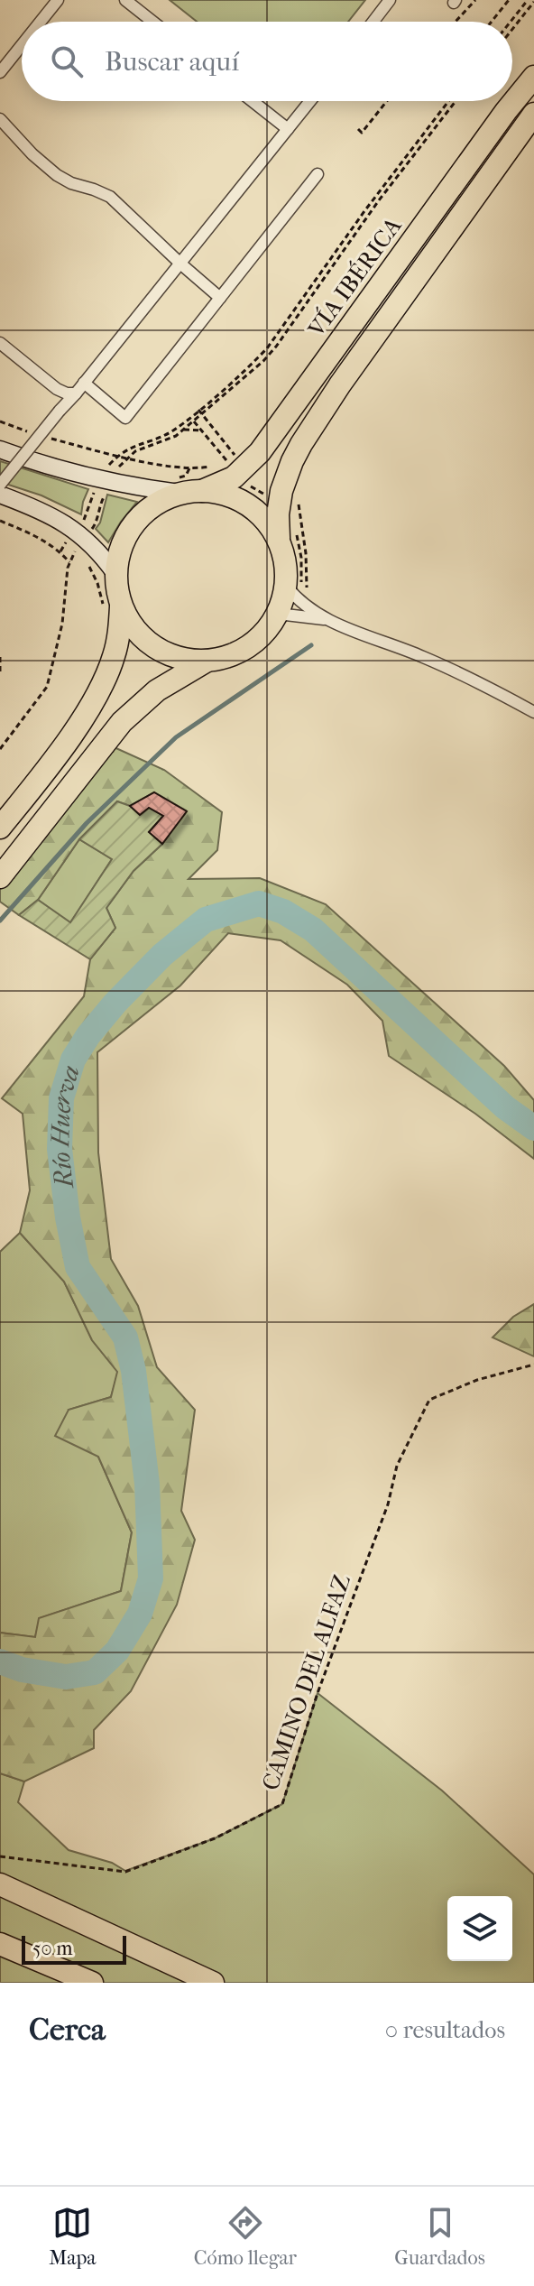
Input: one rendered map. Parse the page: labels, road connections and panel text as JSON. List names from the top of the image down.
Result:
{
  "streets": {
    "highway": ["VÍA IBÉRICA"],
    "path": ["CAMINO DEL ALFAZ"]
  },
  "water": ["Río Huerva"],
  "scale_bar": "50 m",
  "page": {
    "search": "Buscar aquí",
    "scale": "50 m",
    "heading": ["Cerca", "0 resultados"],
    "nav": ["Mapa", "Cómo llegar", "Guardados"]
  }
}
